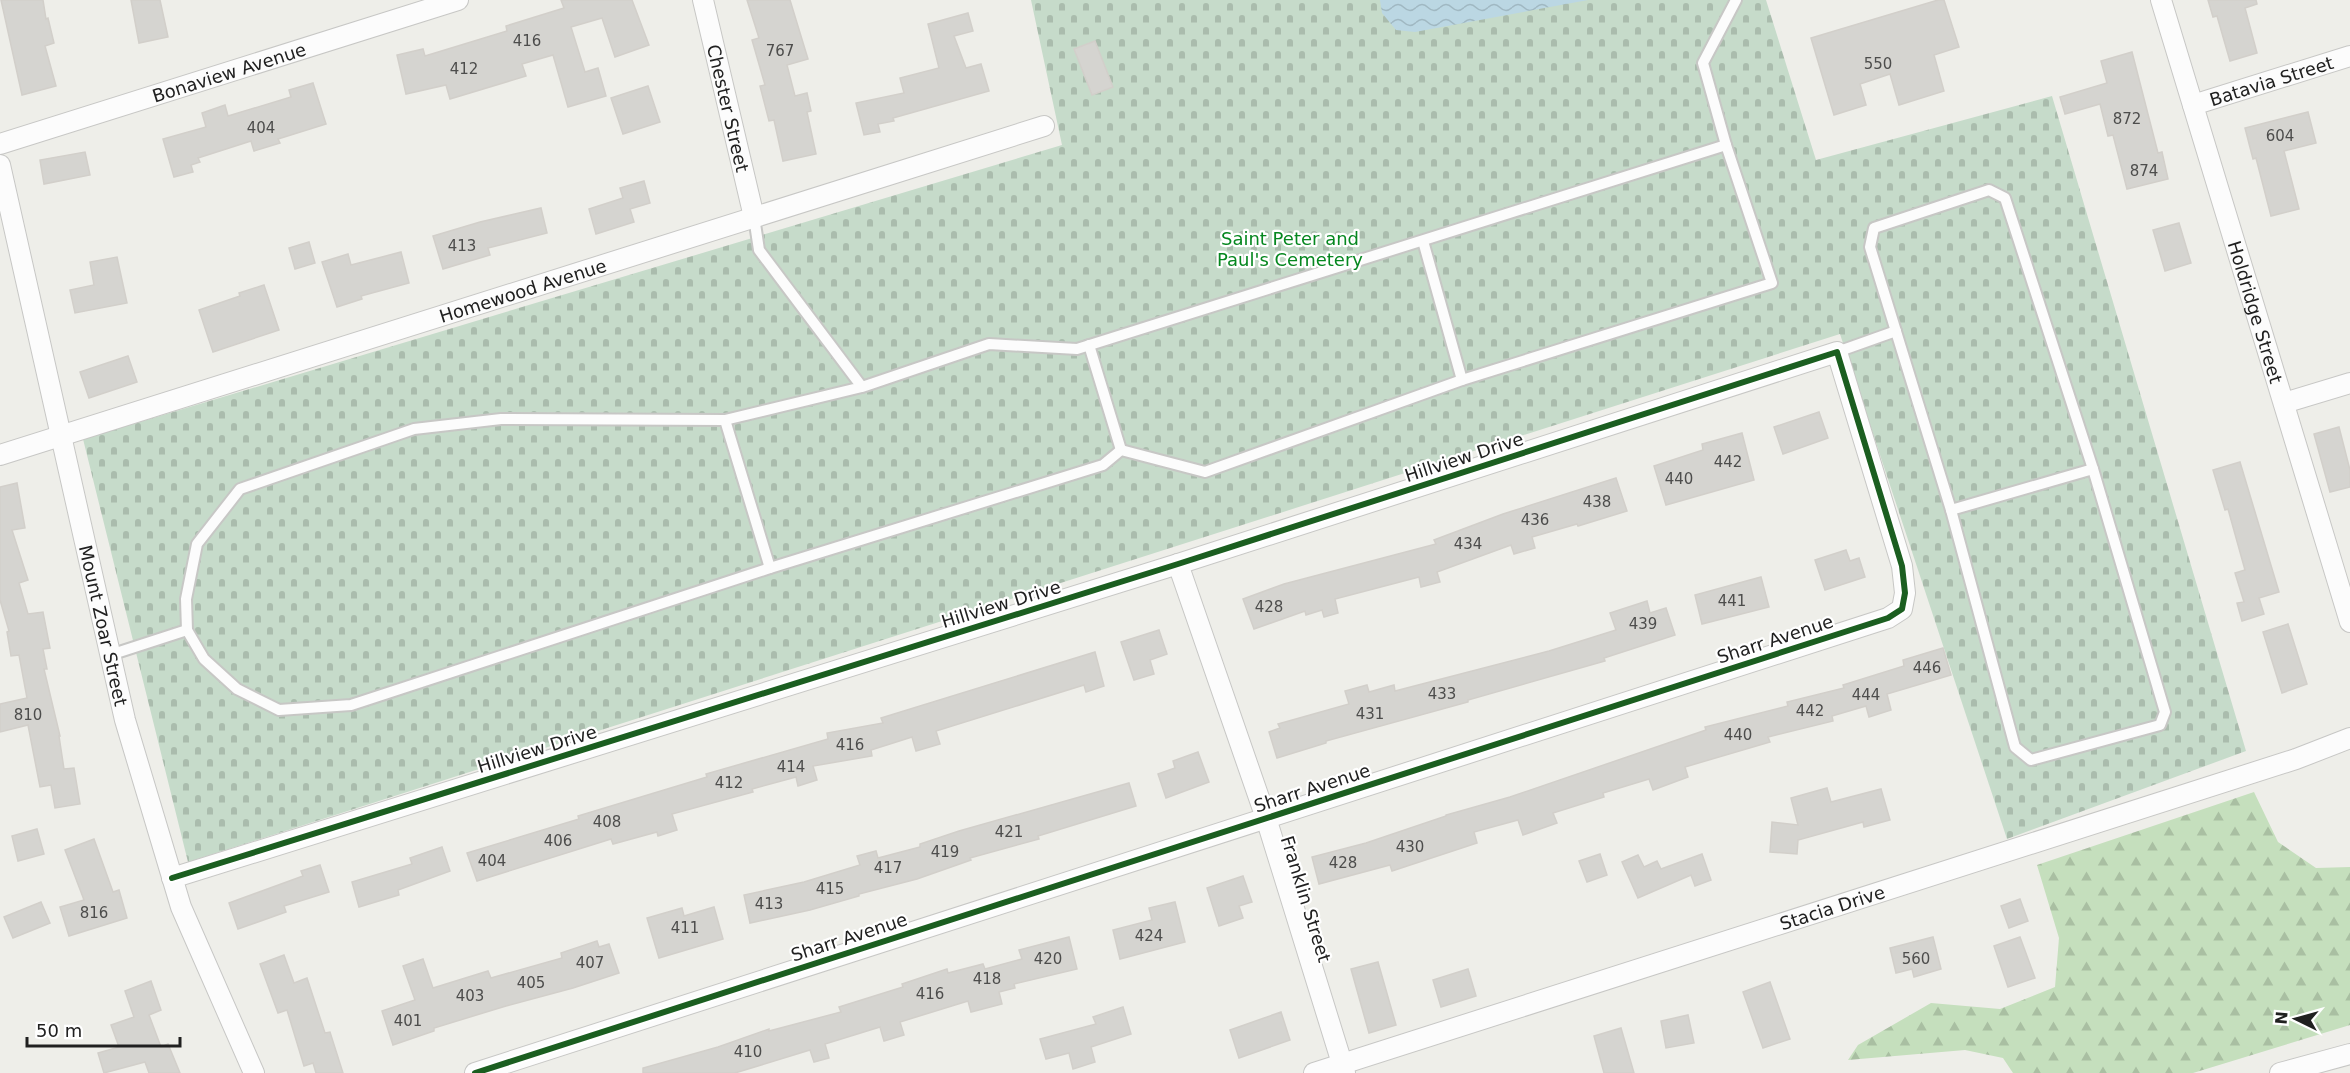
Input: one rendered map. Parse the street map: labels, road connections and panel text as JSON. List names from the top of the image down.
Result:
{
  "streets": {
    "street": [
      "Bonaview Avenue",
      "Batavia Street",
      "Chester Street",
      "Homewood Avenue",
      "Holdridge Street",
      "Hillview Drive",
      "Mount Zoar Street",
      "Sharr Avenue",
      "Franklin Street",
      "Stacia Drive"
    ]
  },
  "crossings": [
    ["Batavia Street", "Holdridge Street"],
    ["Chester Street", "Homewood Avenue"],
    ["Homewood Avenue", "Mount Zoar Street"],
    ["Hillview Drive", "Mount Zoar Street"],
    ["Hillview Drive", "Sharr Avenue"],
    ["Hillview Drive", "Franklin Street"],
    ["Sharr Avenue", "Franklin Street"],
    ["Franklin Street", "Stacia Drive"]
  ],
  "parks": ["Saint Peter and Paul's Cemetery"],
  "house_numbers": [
    "416",
    "767",
    "550",
    "412",
    "872",
    "404",
    "604",
    "874",
    "413",
    "442",
    "440",
    "438",
    "436",
    "434",
    "441",
    "428",
    "439",
    "446",
    "433",
    "444",
    "442",
    "431",
    "810",
    "440",
    "416",
    "414",
    "412",
    "408",
    "421",
    "406",
    "430",
    "419",
    "404",
    "428",
    "417",
    "415",
    "413",
    "816",
    "411",
    "424",
    "420",
    "560",
    "407",
    "418",
    "405",
    "416",
    "403",
    "401",
    "410"
  ],
  "scale_bar": "50 m",
  "north": "left"
}
